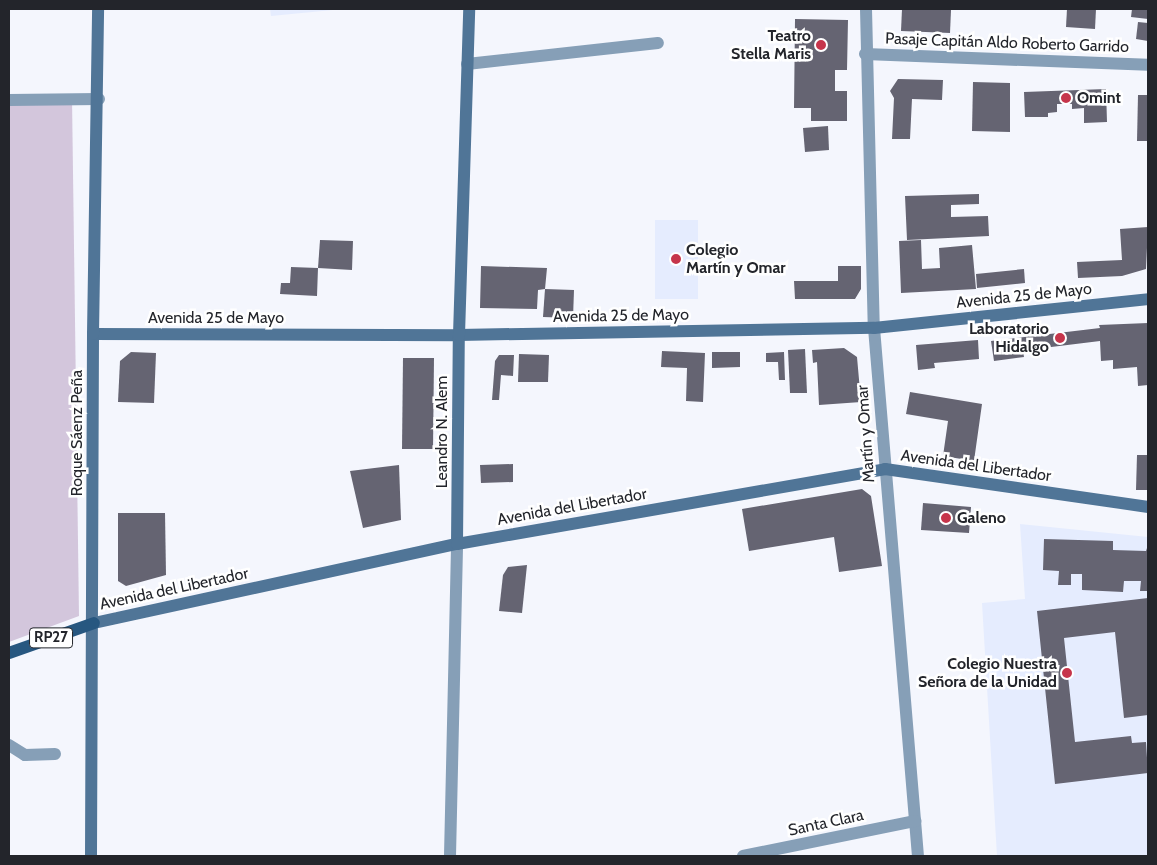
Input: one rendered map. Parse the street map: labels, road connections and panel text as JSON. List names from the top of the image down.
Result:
{
  "streets": {
    "main road": [
      "Avenida 25 de Mayo",
      "Leandro N. Alem",
      "Roque Sáenz Peña",
      "Avenida del Libertador",
      "RP27"
    ],
    "street": ["Pasaje Capitán Aldo Roberto Garrido", "Martín y Omar", "Santa Clara"]
  },
  "crossings": [
    ["Pasaje Capitán Aldo Roberto Garrido", "Martín y Omar"],
    ["Avenida 25 de Mayo", "Leandro N. Alem"],
    ["Avenida 25 de Mayo", "Roque Sáenz Peña"],
    ["Avenida 25 de Mayo", "Martín y Omar"],
    ["Leandro N. Alem", "Avenida del Libertador"],
    ["Roque Sáenz Peña", "Avenida del Libertador"],
    ["Martín y Omar", "Avenida del Libertador"],
    ["Martín y Omar", "Santa Clara"]
  ],
  "places": [
    "Teatro Stella Maris",
    "Omint",
    "Colegio Martín y Omar",
    "Laboratorio Hidalgo",
    "Galeno",
    "Colegio Nuestra Señora de la Unidad"
  ]
}
